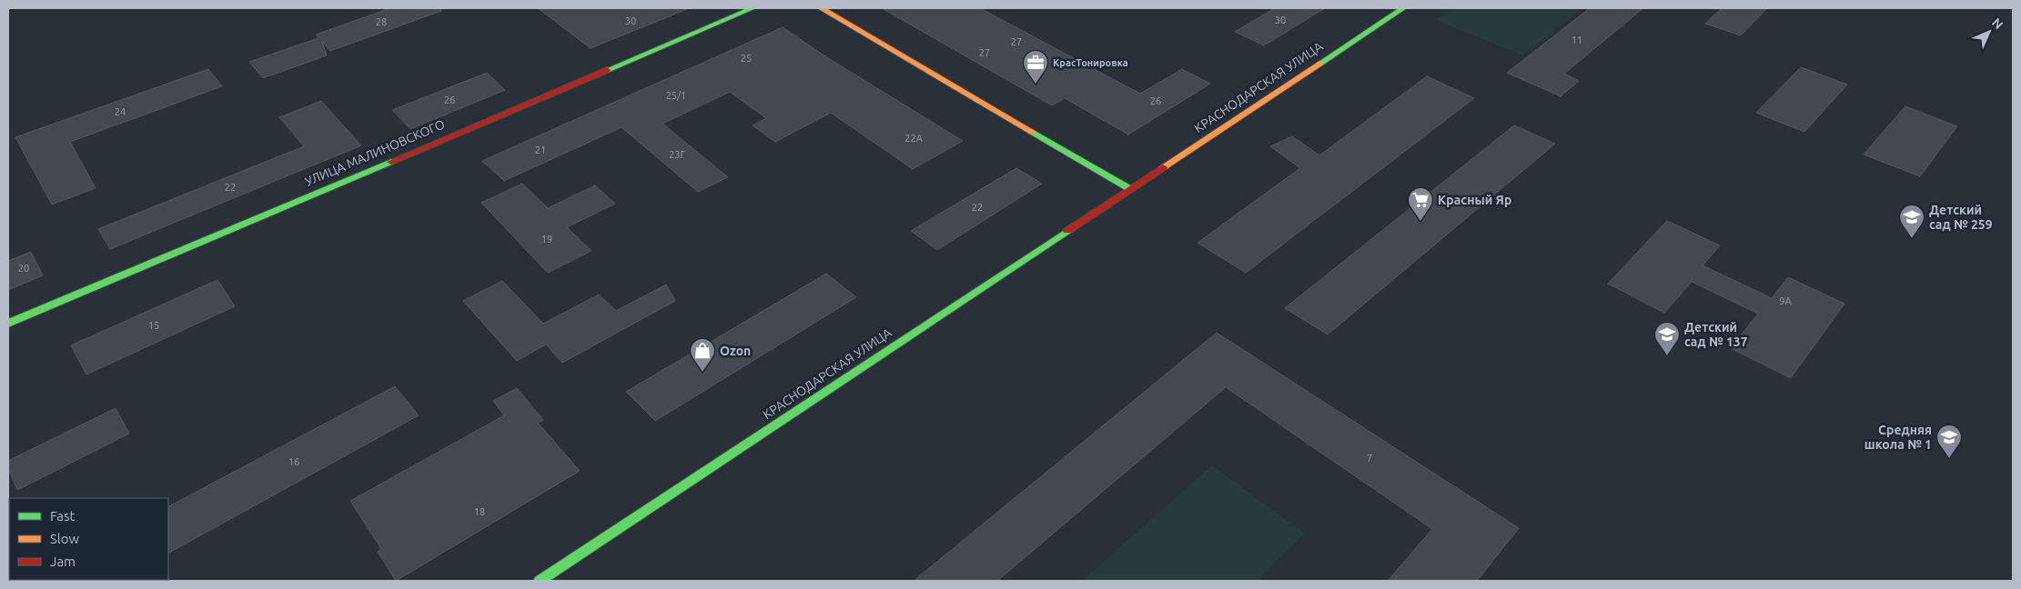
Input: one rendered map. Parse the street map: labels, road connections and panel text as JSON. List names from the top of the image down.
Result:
{
  "streets": {
    "street": ["КРАСНОДАРСКАЯ УЛИЦА", "УЛИЦА МАЛИНОВСКОГО"]
  },
  "places": {
    "office": ["КрасТонировка"],
    "supermarket": ["Красный Яр"],
    "school or university": ["Детский сад № 259", "Детский сад № 137", "Средняя школа № 1"],
    "shop": ["Ozon"]
  },
  "house_numbers": [
    "30",
    "30",
    "28",
    "11",
    "27",
    "27",
    "25",
    "25/1",
    "26",
    "26",
    "24",
    "22А",
    "21",
    "23Г",
    "22",
    "22",
    "19",
    "20",
    "9А",
    "15",
    "7",
    "16",
    "18"
  ],
  "legend": ["Fast", "Slow", "Jam"],
  "north": "top right"
}
